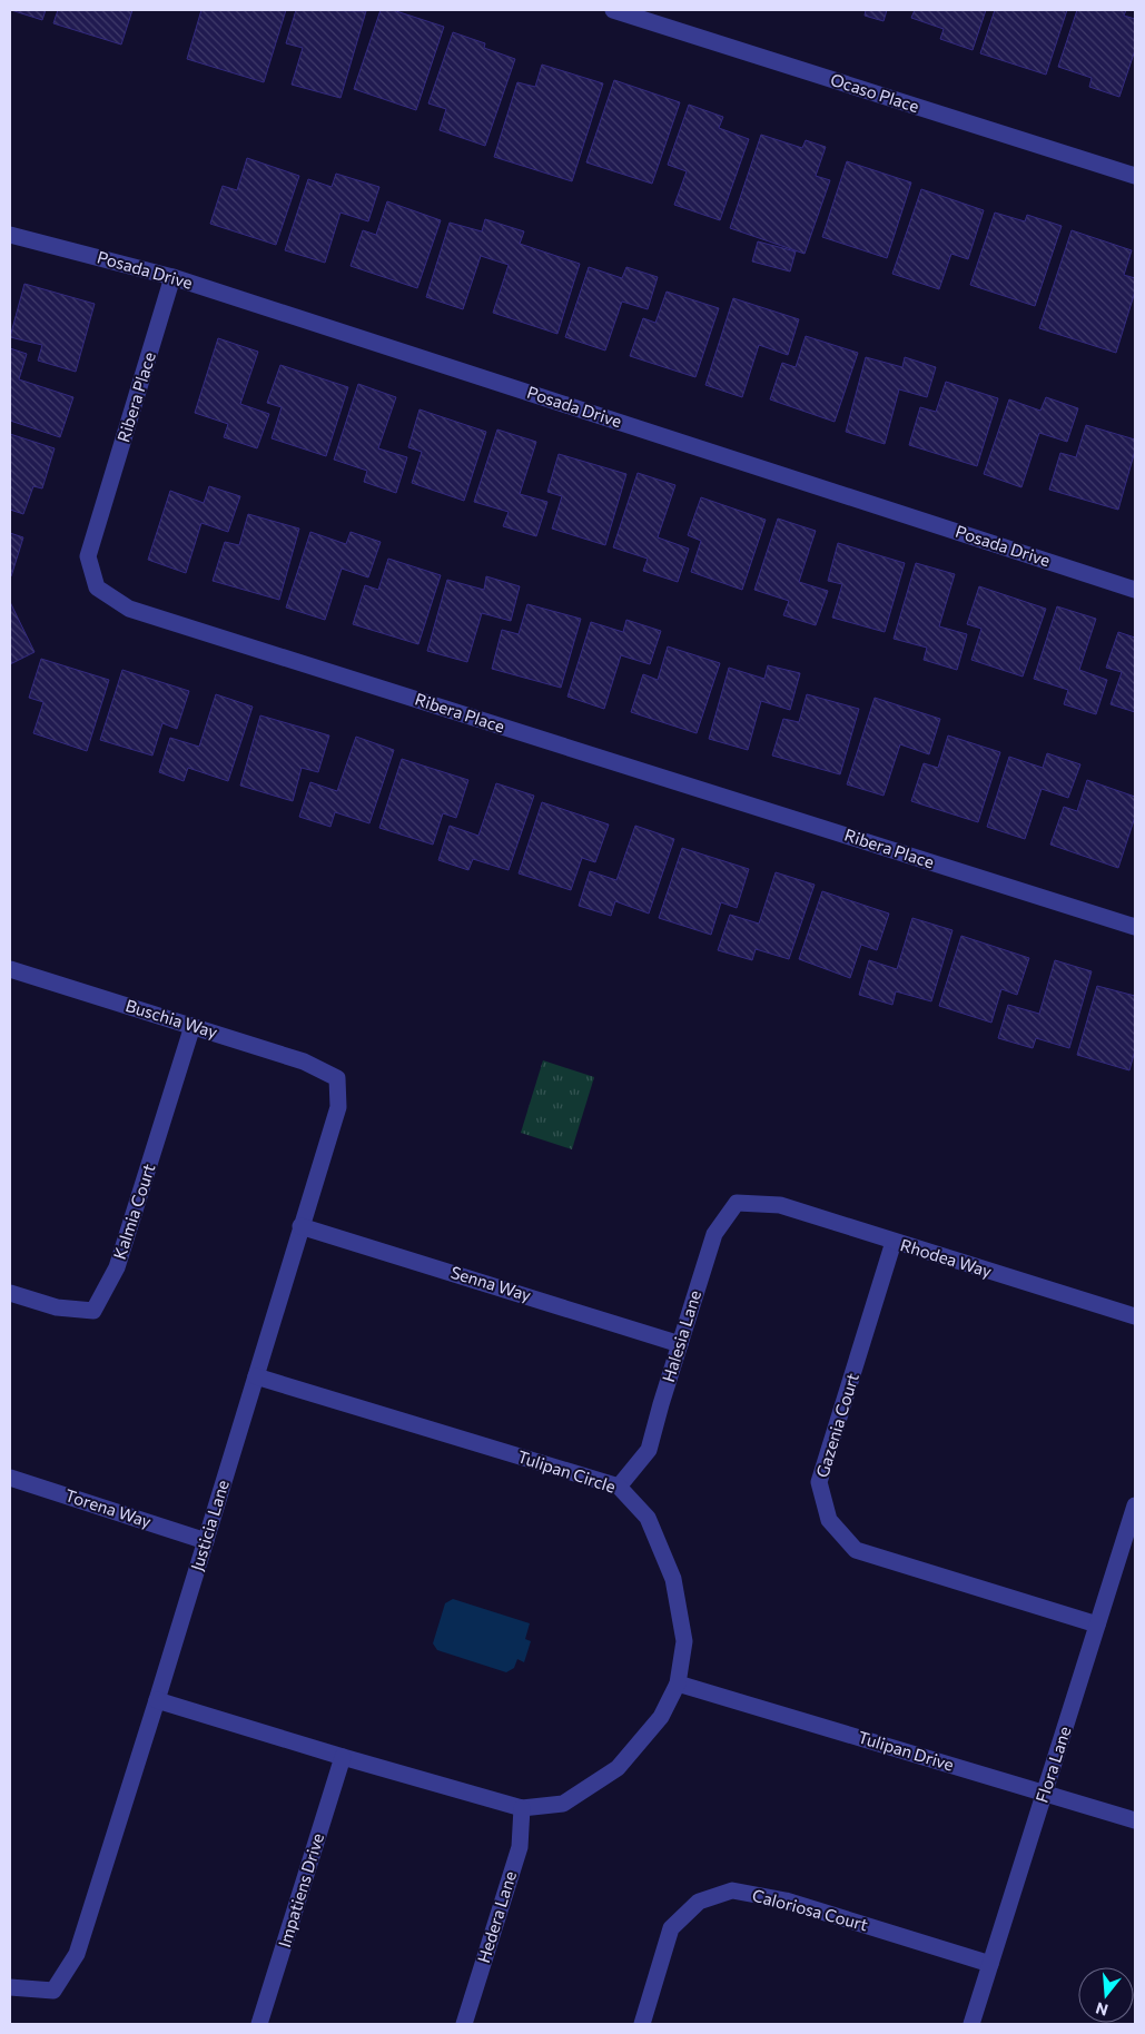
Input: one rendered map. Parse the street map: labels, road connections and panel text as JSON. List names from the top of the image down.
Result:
{
  "streets": {
    "street": [
      "Ocaso Place",
      "Posada Drive",
      "Ribera Place",
      "Buschia Way",
      "Kalmia Court",
      "Rhodea Way",
      "Senna Way",
      "Halesia Lane",
      "Gazenia Court",
      "Tulipan Circle",
      "Torena Way",
      "Justicia Lane",
      "Tulipan Drive",
      "Flora Lane",
      "Impatiens Drive",
      "Caloriosa Court",
      "Hedera Lane"
    ]
  },
  "crossings": [
    ["Posada Drive", "Ribera Place"],
    ["Buschia Way", "Kalmia Court"],
    ["Buschia Way", "Justicia Lane"],
    ["Rhodea Way", "Halesia Lane"],
    ["Rhodea Way", "Gazenia Court"],
    ["Senna Way", "Halesia Lane"],
    ["Senna Way", "Justicia Lane"],
    ["Halesia Lane", "Tulipan Circle"],
    ["Gazenia Court", "Flora Lane"],
    ["Tulipan Circle", "Justicia Lane"],
    ["Tulipan Circle", "Tulipan Drive"],
    ["Tulipan Circle", "Impatiens Drive"],
    ["Tulipan Circle", "Hedera Lane"],
    ["Torena Way", "Justicia Lane"],
    ["Tulipan Drive", "Flora Lane"],
    ["Flora Lane", "Caloriosa Court"]
  ],
  "north": "bottom"
}
